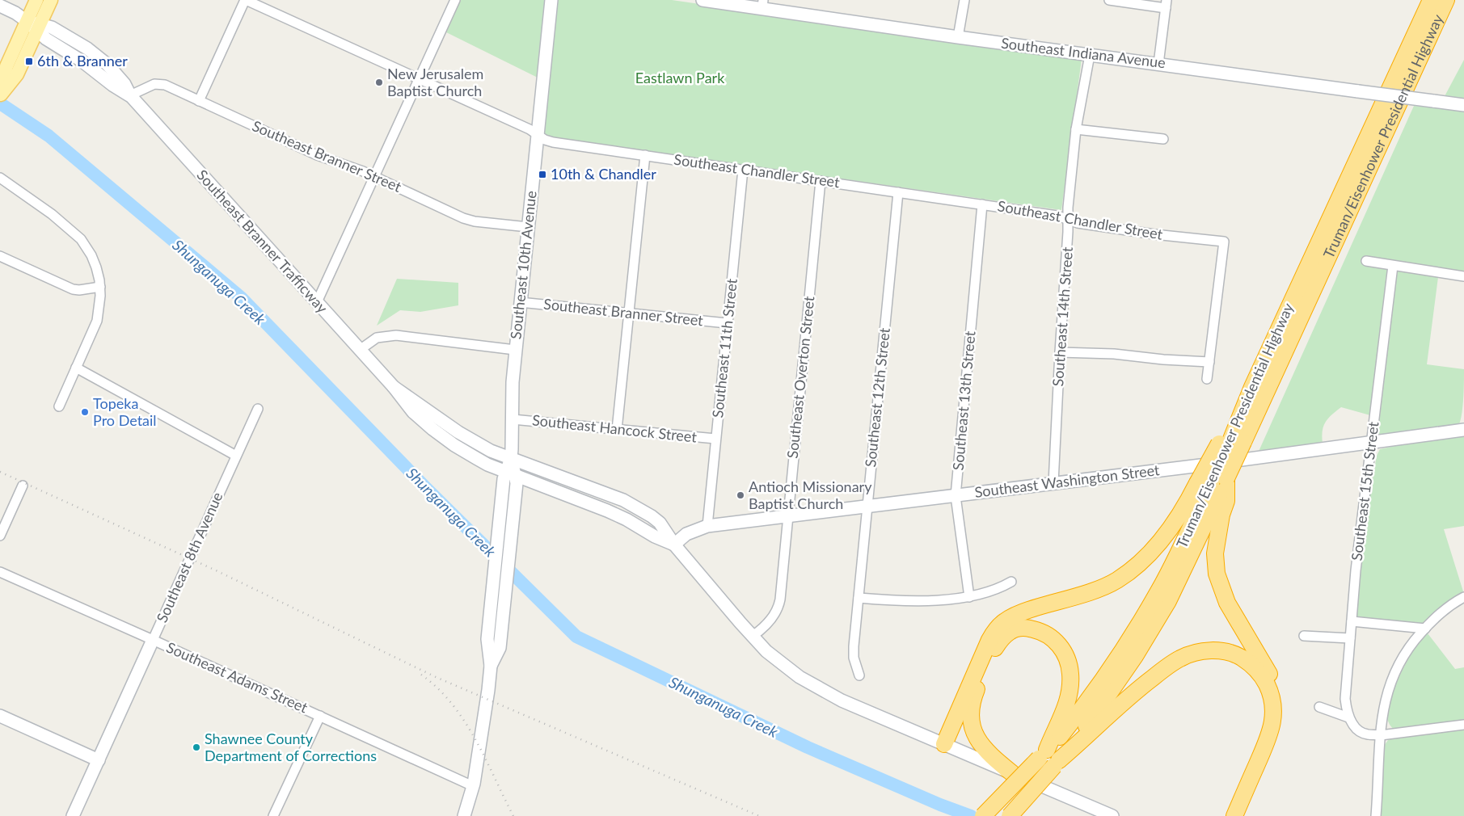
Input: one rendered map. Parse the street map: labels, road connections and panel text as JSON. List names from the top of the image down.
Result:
{
  "streets": {
    "highway": ["Truman/Eisenhower Presidential Highway"],
    "main road": [
      "Southeast Indiana Avenue",
      "Southeast Branner Trafficway",
      "Southeast 10th Avenue",
      "Southeast Washington Street",
      "Southeast 8th Avenue"
    ],
    "street": [
      "Southeast Branner Street",
      "Southeast Chandler Street",
      "Southeast 14th Street",
      "Southeast 11th Street",
      "Southeast Overton Street",
      "Southeast 12th Street",
      "Southeast 13th Street",
      "Southeast Hancock Street",
      "Southeast 15th Street",
      "Southeast Adams Street"
    ]
  },
  "crossings": [
    ["Southeast Indiana Avenue", "Southeast 14th Street"],
    ["Southeast Branner Street", "Southeast Branner Trafficway"],
    ["Southeast Branner Street", "Southeast 10th Avenue"],
    ["Southeast Branner Street", "Southeast 11th Street"],
    ["Southeast Chandler Street", "Southeast 10th Avenue"],
    ["Southeast Chandler Street", "Southeast 14th Street"],
    ["Southeast Chandler Street", "Southeast 11th Street"],
    ["Southeast Chandler Street", "Southeast Overton Street"],
    ["Southeast Chandler Street", "Southeast 12th Street"],
    ["Southeast Chandler Street", "Southeast 13th Street"],
    ["Southeast Branner Trafficway", "Southeast 10th Avenue"],
    ["Southeast Branner Trafficway", "Southeast Overton Street"],
    ["Southeast Branner Trafficway", "Southeast Washington Street"],
    ["Southeast 10th Avenue", "Southeast Hancock Street"],
    ["Southeast 10th Avenue", "Southeast Adams Street"],
    ["Southeast 14th Street", "Southeast Washington Street"],
    ["Southeast 11th Street", "Southeast Hancock Street"],
    ["Southeast 11th Street", "Southeast Washington Street"],
    ["Southeast Overton Street", "Southeast Washington Street"],
    ["Southeast 12th Street", "Southeast Washington Street"],
    ["Southeast 13th Street", "Southeast Washington Street"],
    ["Southeast Washington Street", "Southeast 15th Street"],
    ["Southeast 8th Avenue", "Southeast Adams Street"]
  ],
  "water": ["Shunganuga Creek"],
  "parks": ["Eastlawn Park"],
  "places": {
    "transit": ["6th & Branner", "10th & Chandler"],
    "other": [
      "New Jerusalem Baptist Church",
      "Topeka Pro Detail",
      "Antioch Missionary Baptist Church",
      "Shawnee County Department of Corrections"
    ]
  }
}
